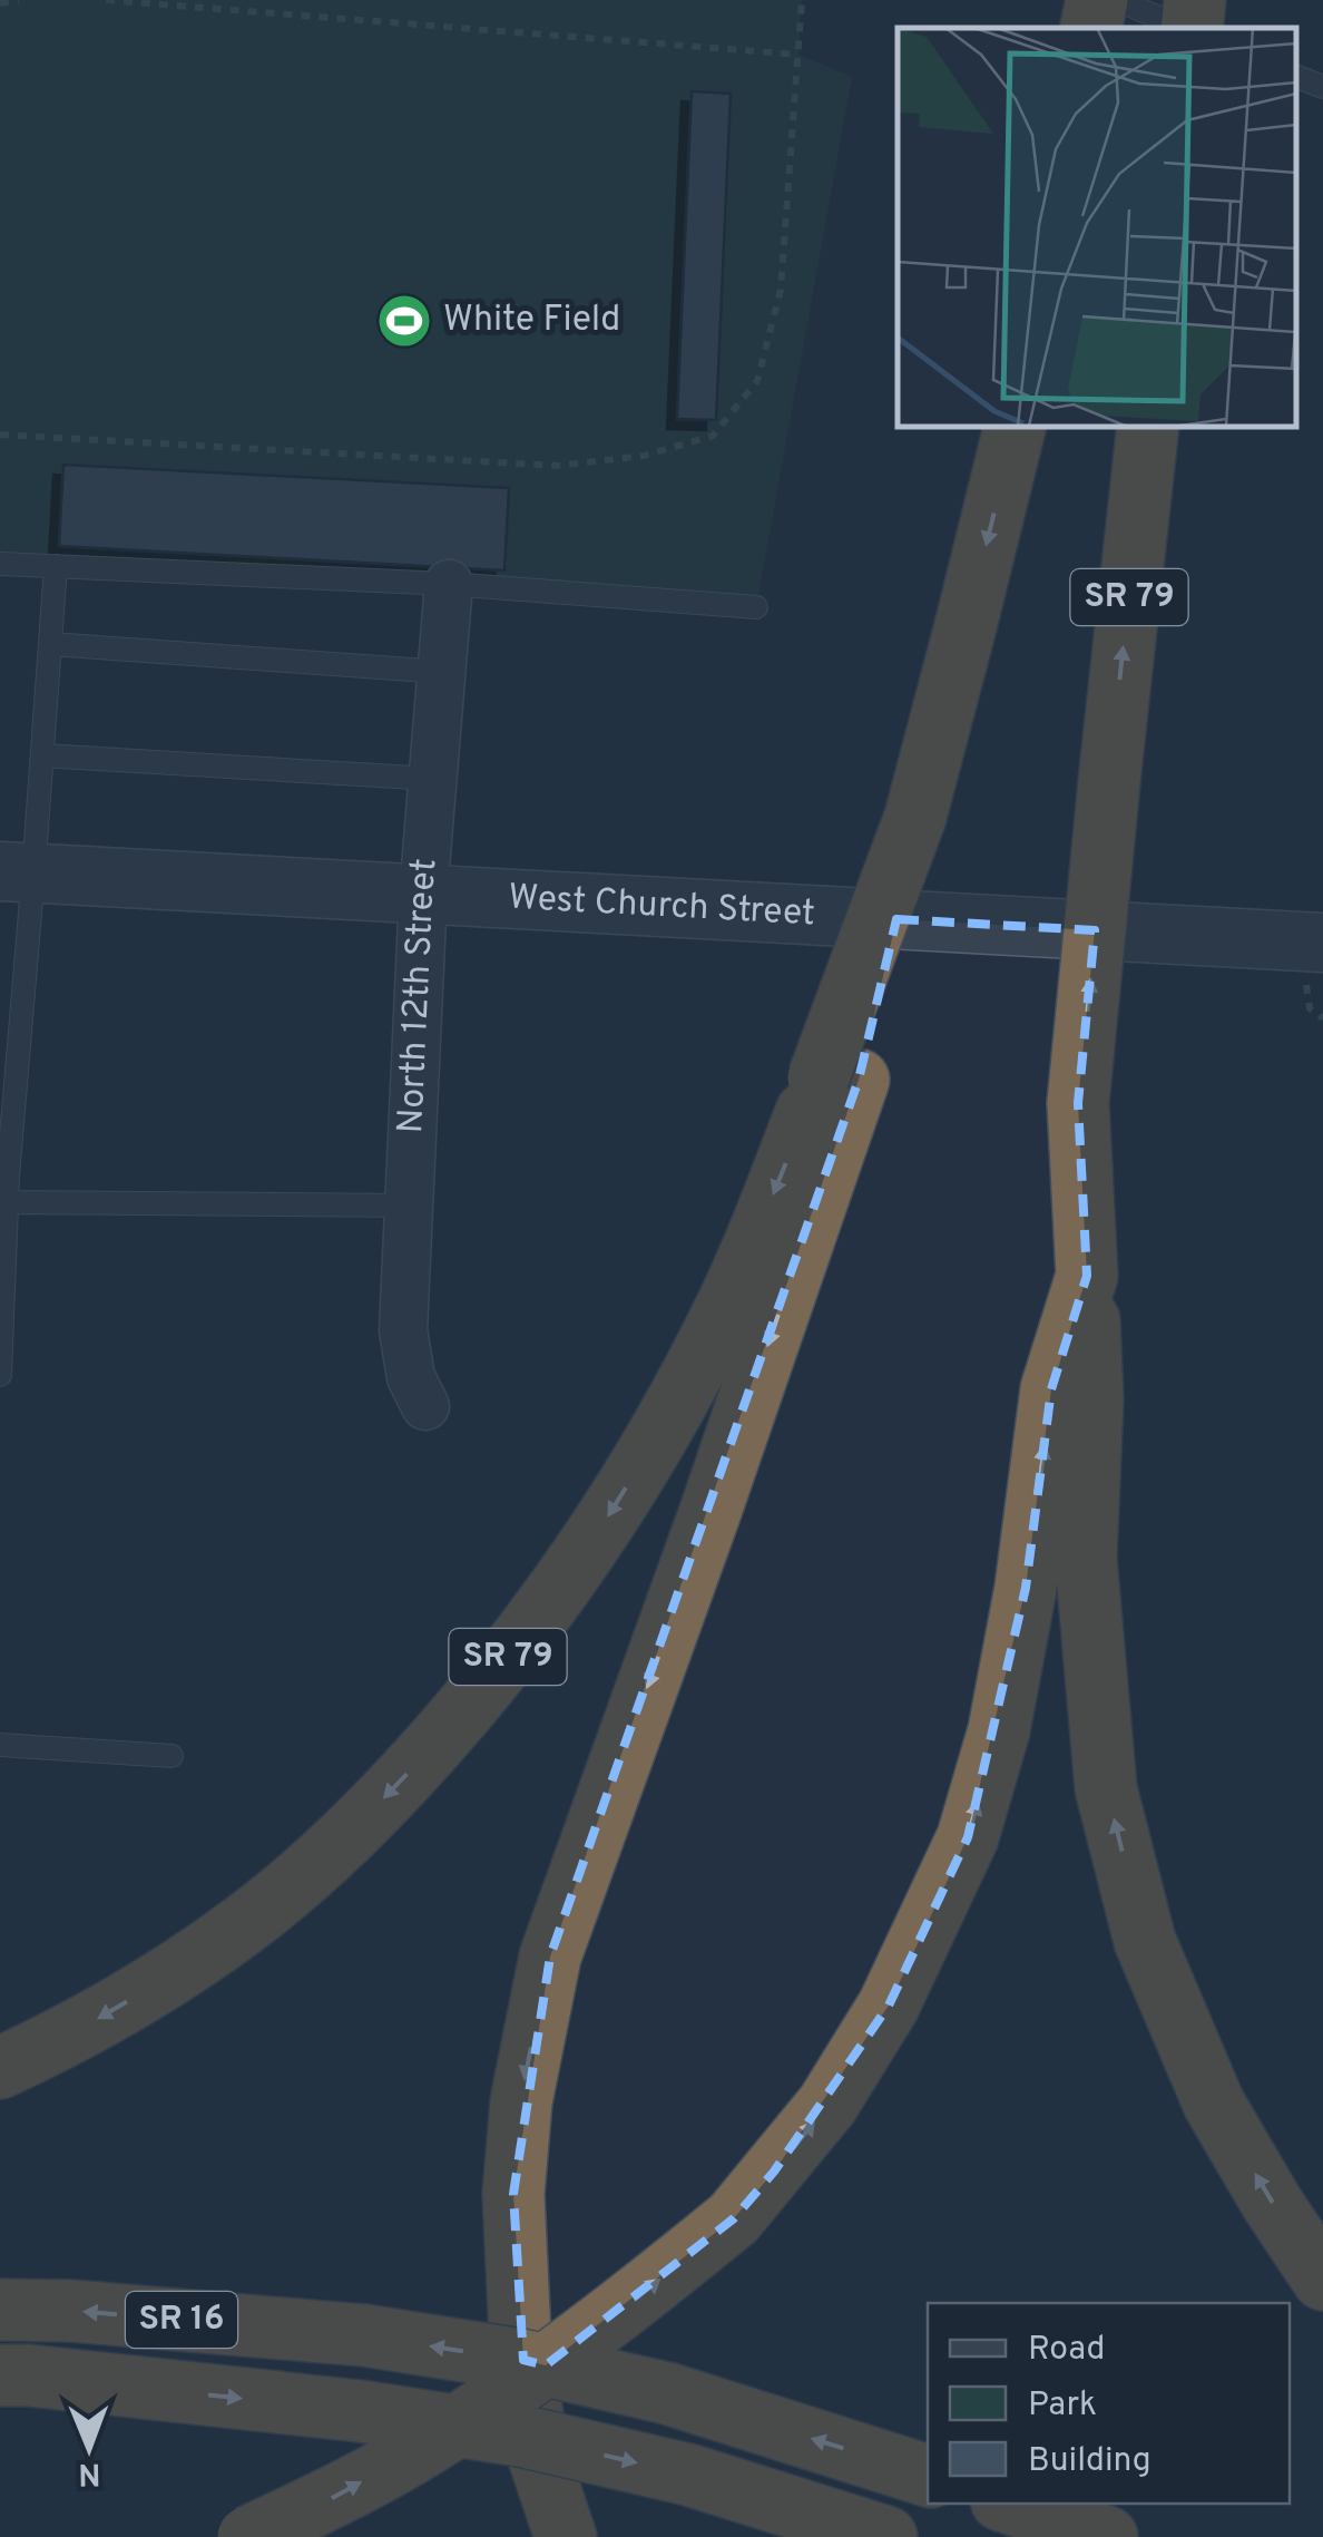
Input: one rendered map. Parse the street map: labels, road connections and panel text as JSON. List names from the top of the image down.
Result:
{
  "streets": {
    "highway": ["SR 79", "SR 16"],
    "street": ["West Church Street", "North 12th Street"]
  },
  "crossings": [
    ["West Church Street", "North 12th Street"]
  ],
  "places": {
    "sports": ["White Field"]
  },
  "legend": ["Road", "Park", "Building"],
  "north": "bottom"
}
